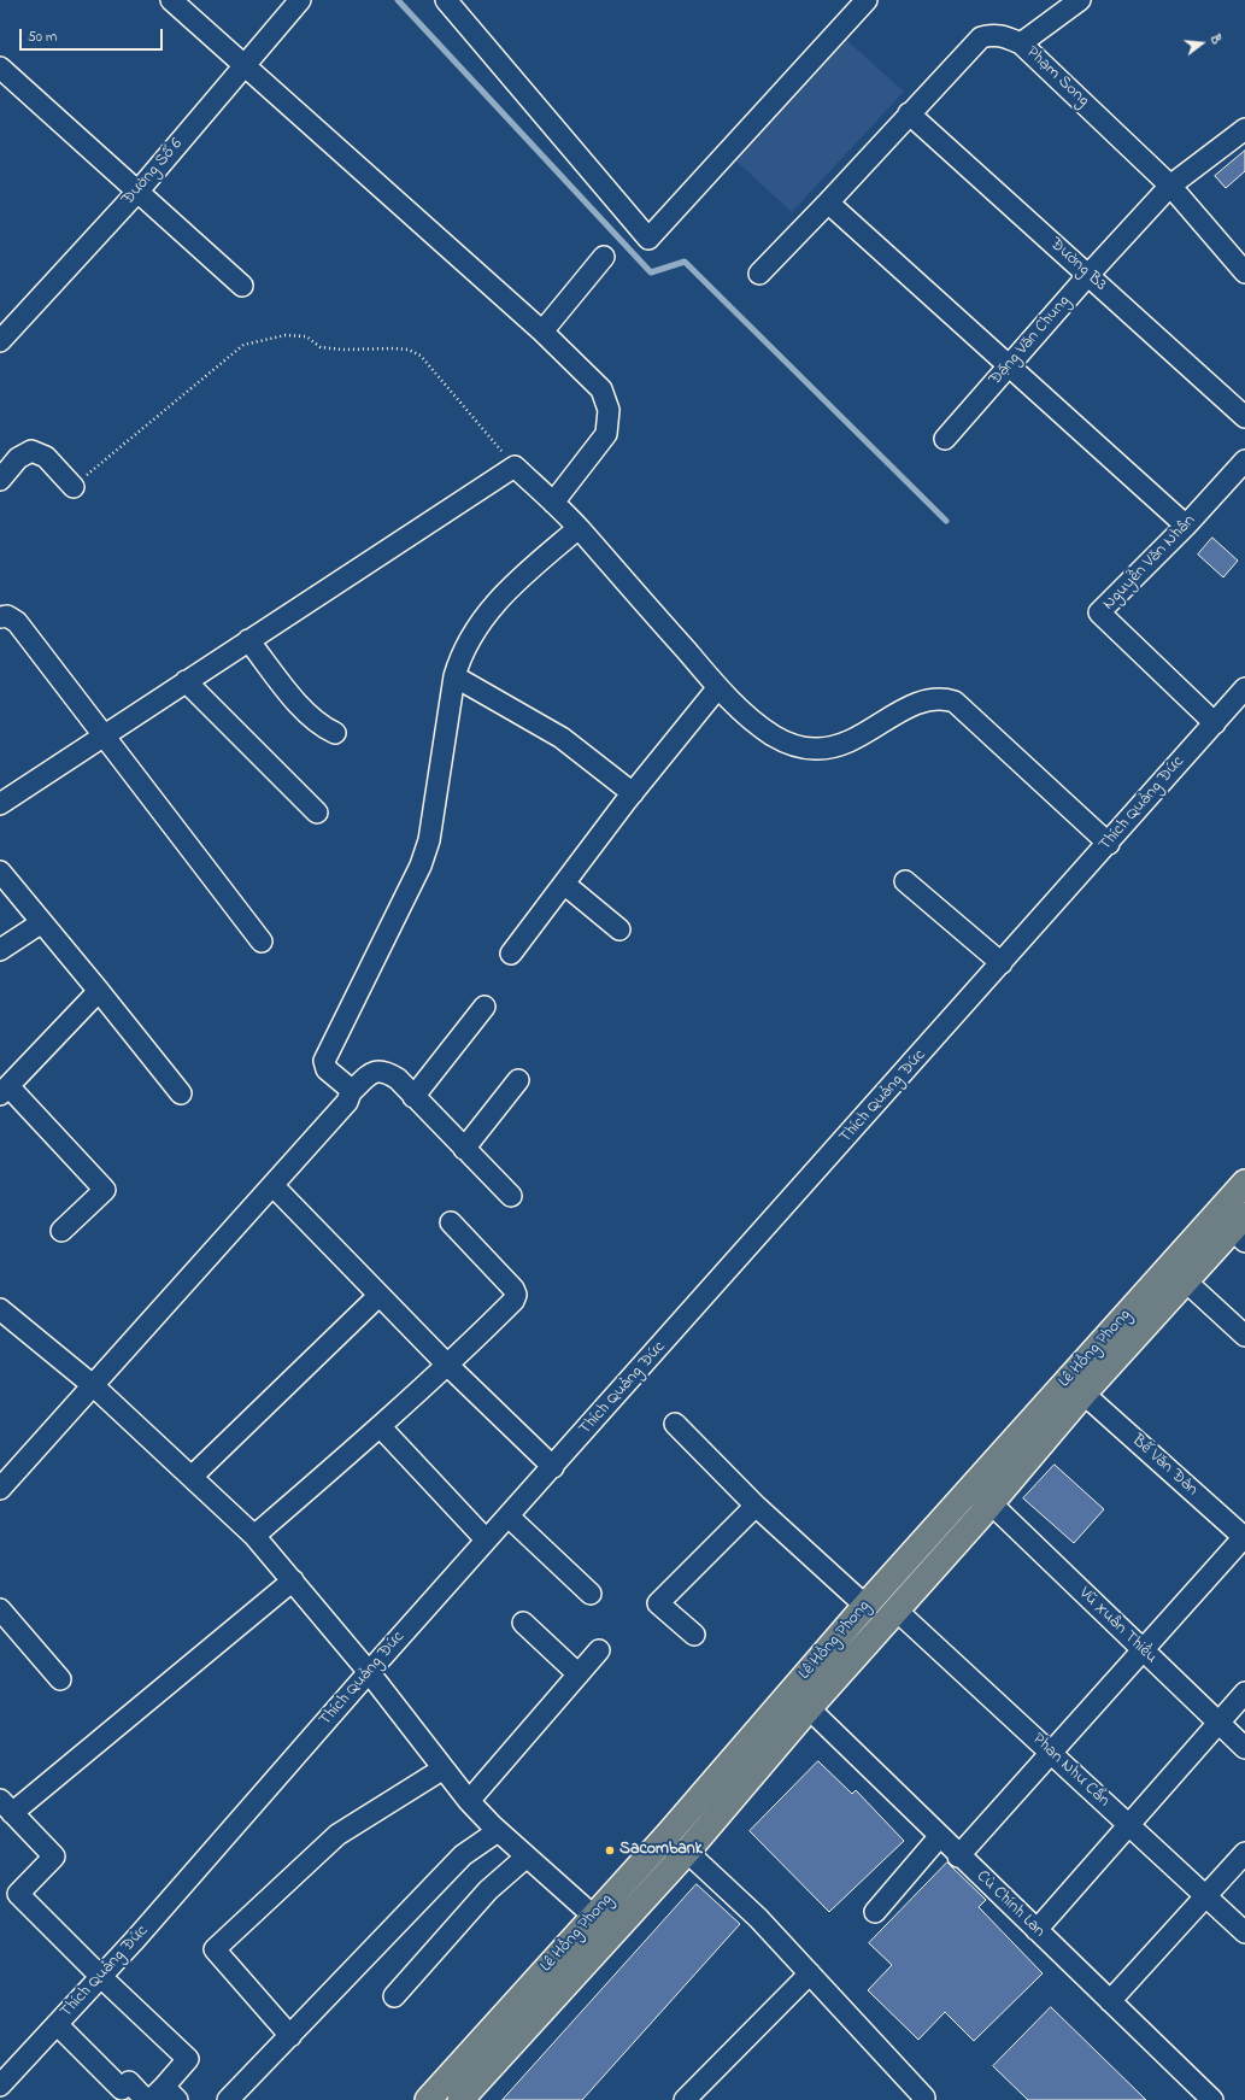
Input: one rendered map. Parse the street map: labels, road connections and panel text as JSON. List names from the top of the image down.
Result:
{
  "streets": {
    "main road": ["Lê Hồng Phong"],
    "street": [
      "Phạm Song",
      "Đường Số 6",
      "Đường B3",
      "Đặng Văn Chung",
      "Nguyễn Văn Nhân",
      "Thích Quảng Đức",
      "Bế Văn Đàn",
      "Vũ Xuân Thiều",
      "Phan Như Cẩn",
      "Cù Chính Lan"
    ]
  },
  "crossings": [
    ["Phạm Song", "Đường B3"],
    ["Phạm Song", "Đặng Văn Chung"],
    ["Đường B3", "Đặng Văn Chung"],
    ["Nguyễn Văn Nhân", "Thích Quảng Đức"],
    ["Lê Hồng Phong", "Bế Văn Đàn"],
    ["Lê Hồng Phong", "Vũ Xuân Thiều"],
    ["Lê Hồng Phong", "Phan Như Cẩn"],
    ["Lê Hồng Phong", "Cù Chính Lan"]
  ],
  "places": ["Sacombank"],
  "scale_bar": "50 m",
  "north": "right"
}
